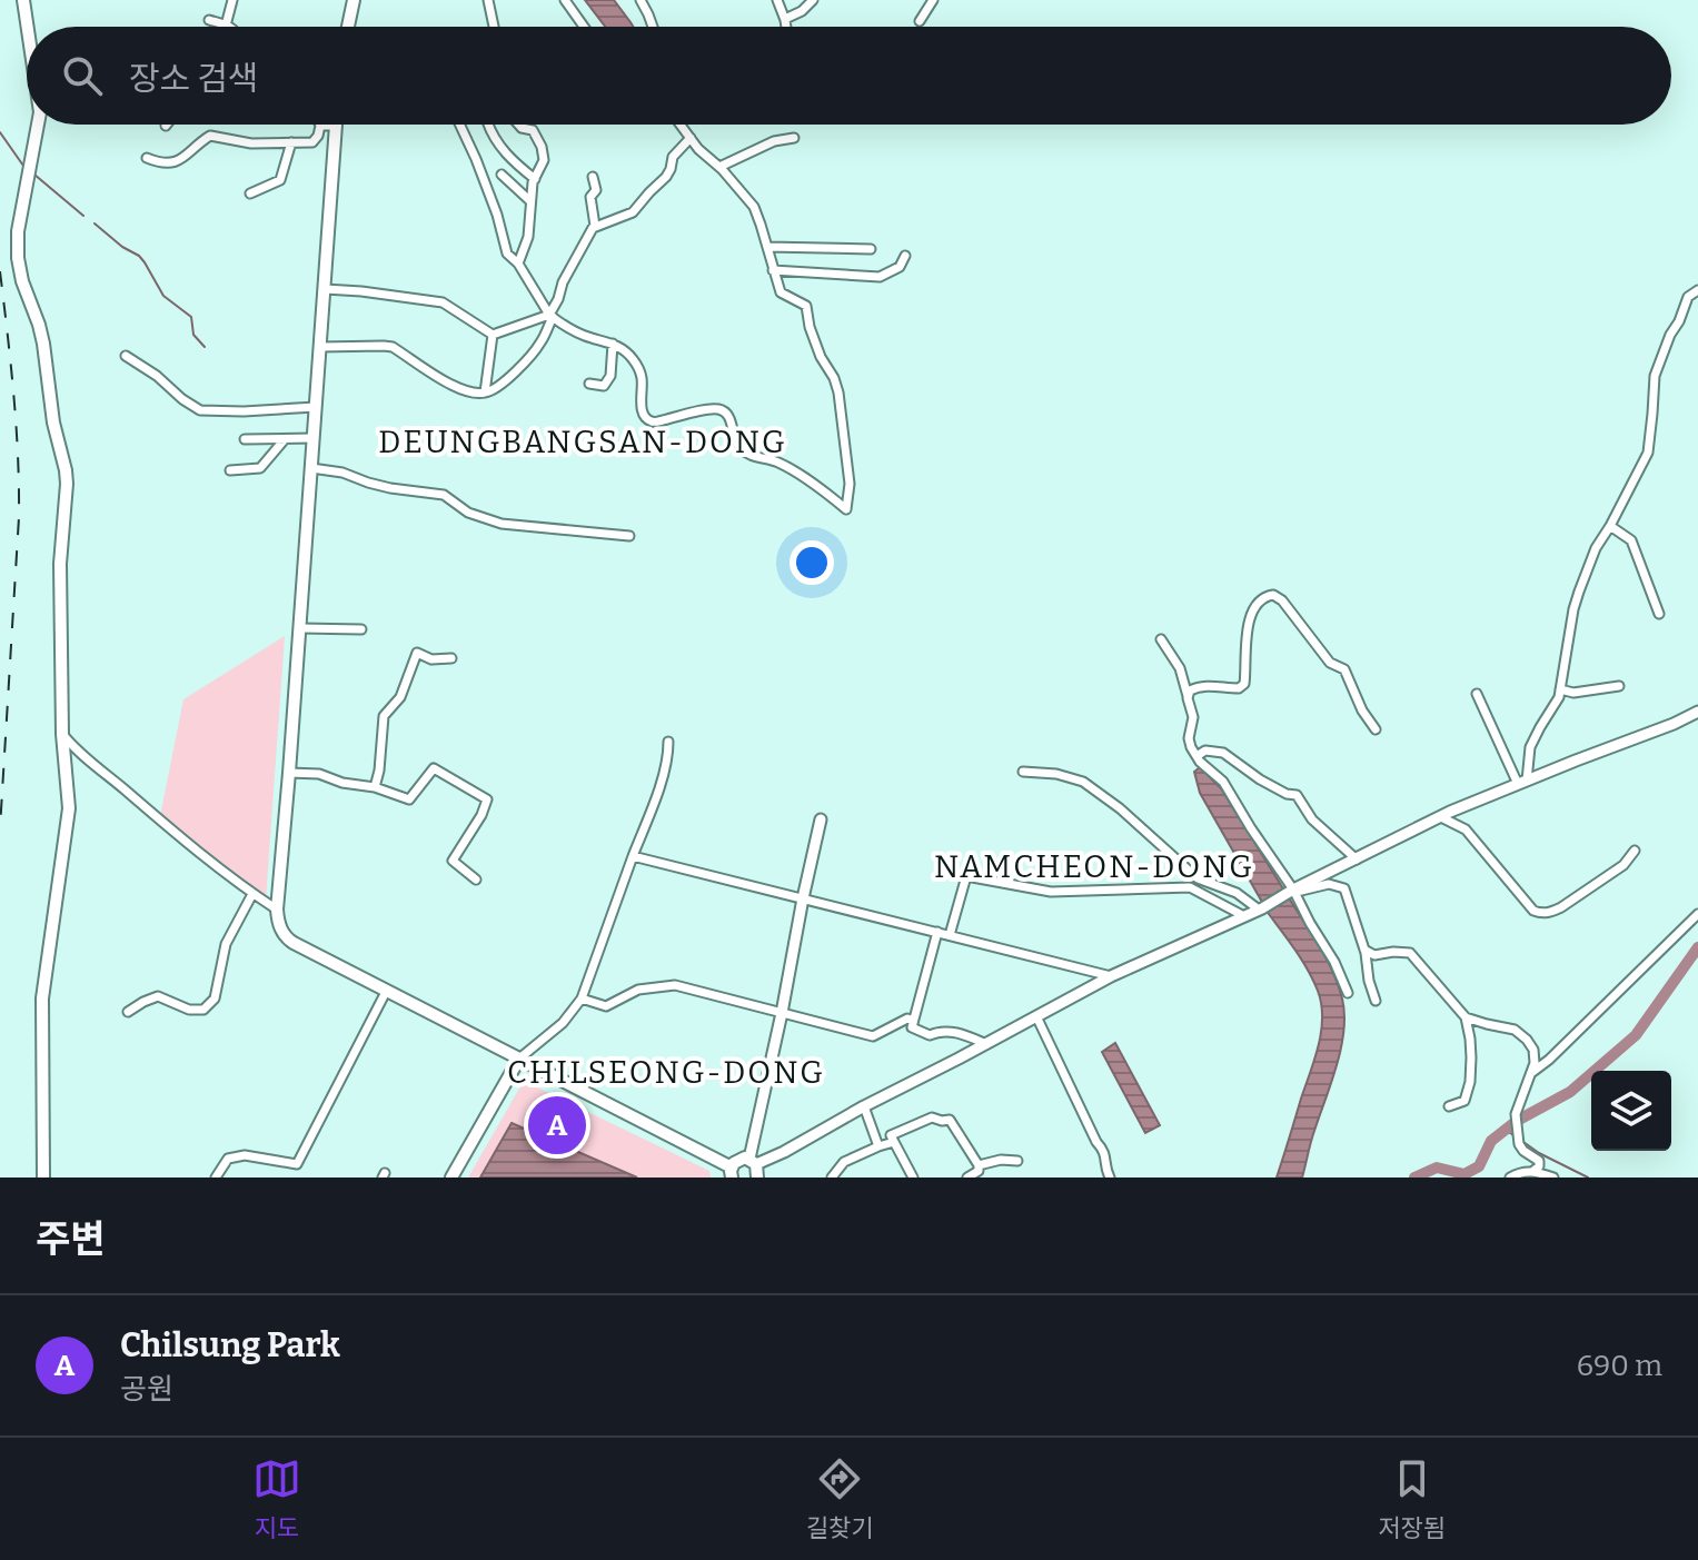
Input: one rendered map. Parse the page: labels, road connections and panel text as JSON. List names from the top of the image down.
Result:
{
  "districts": ["DEUNGBANGSAN-DONG", "NAMCHEON-DONG", "CHILSEONG-DONG"],
  "page": {
    "search": "장소 검색",
    "pins": "A",
    "heading": "주변",
    "list": [
      {
        "mark": "A",
        "name": "Chilsung Park",
        "note": "공원",
        "value": "690 m"
      }
    ],
    "nav": ["지도", "길찾기", "저장됨"]
  }
}
